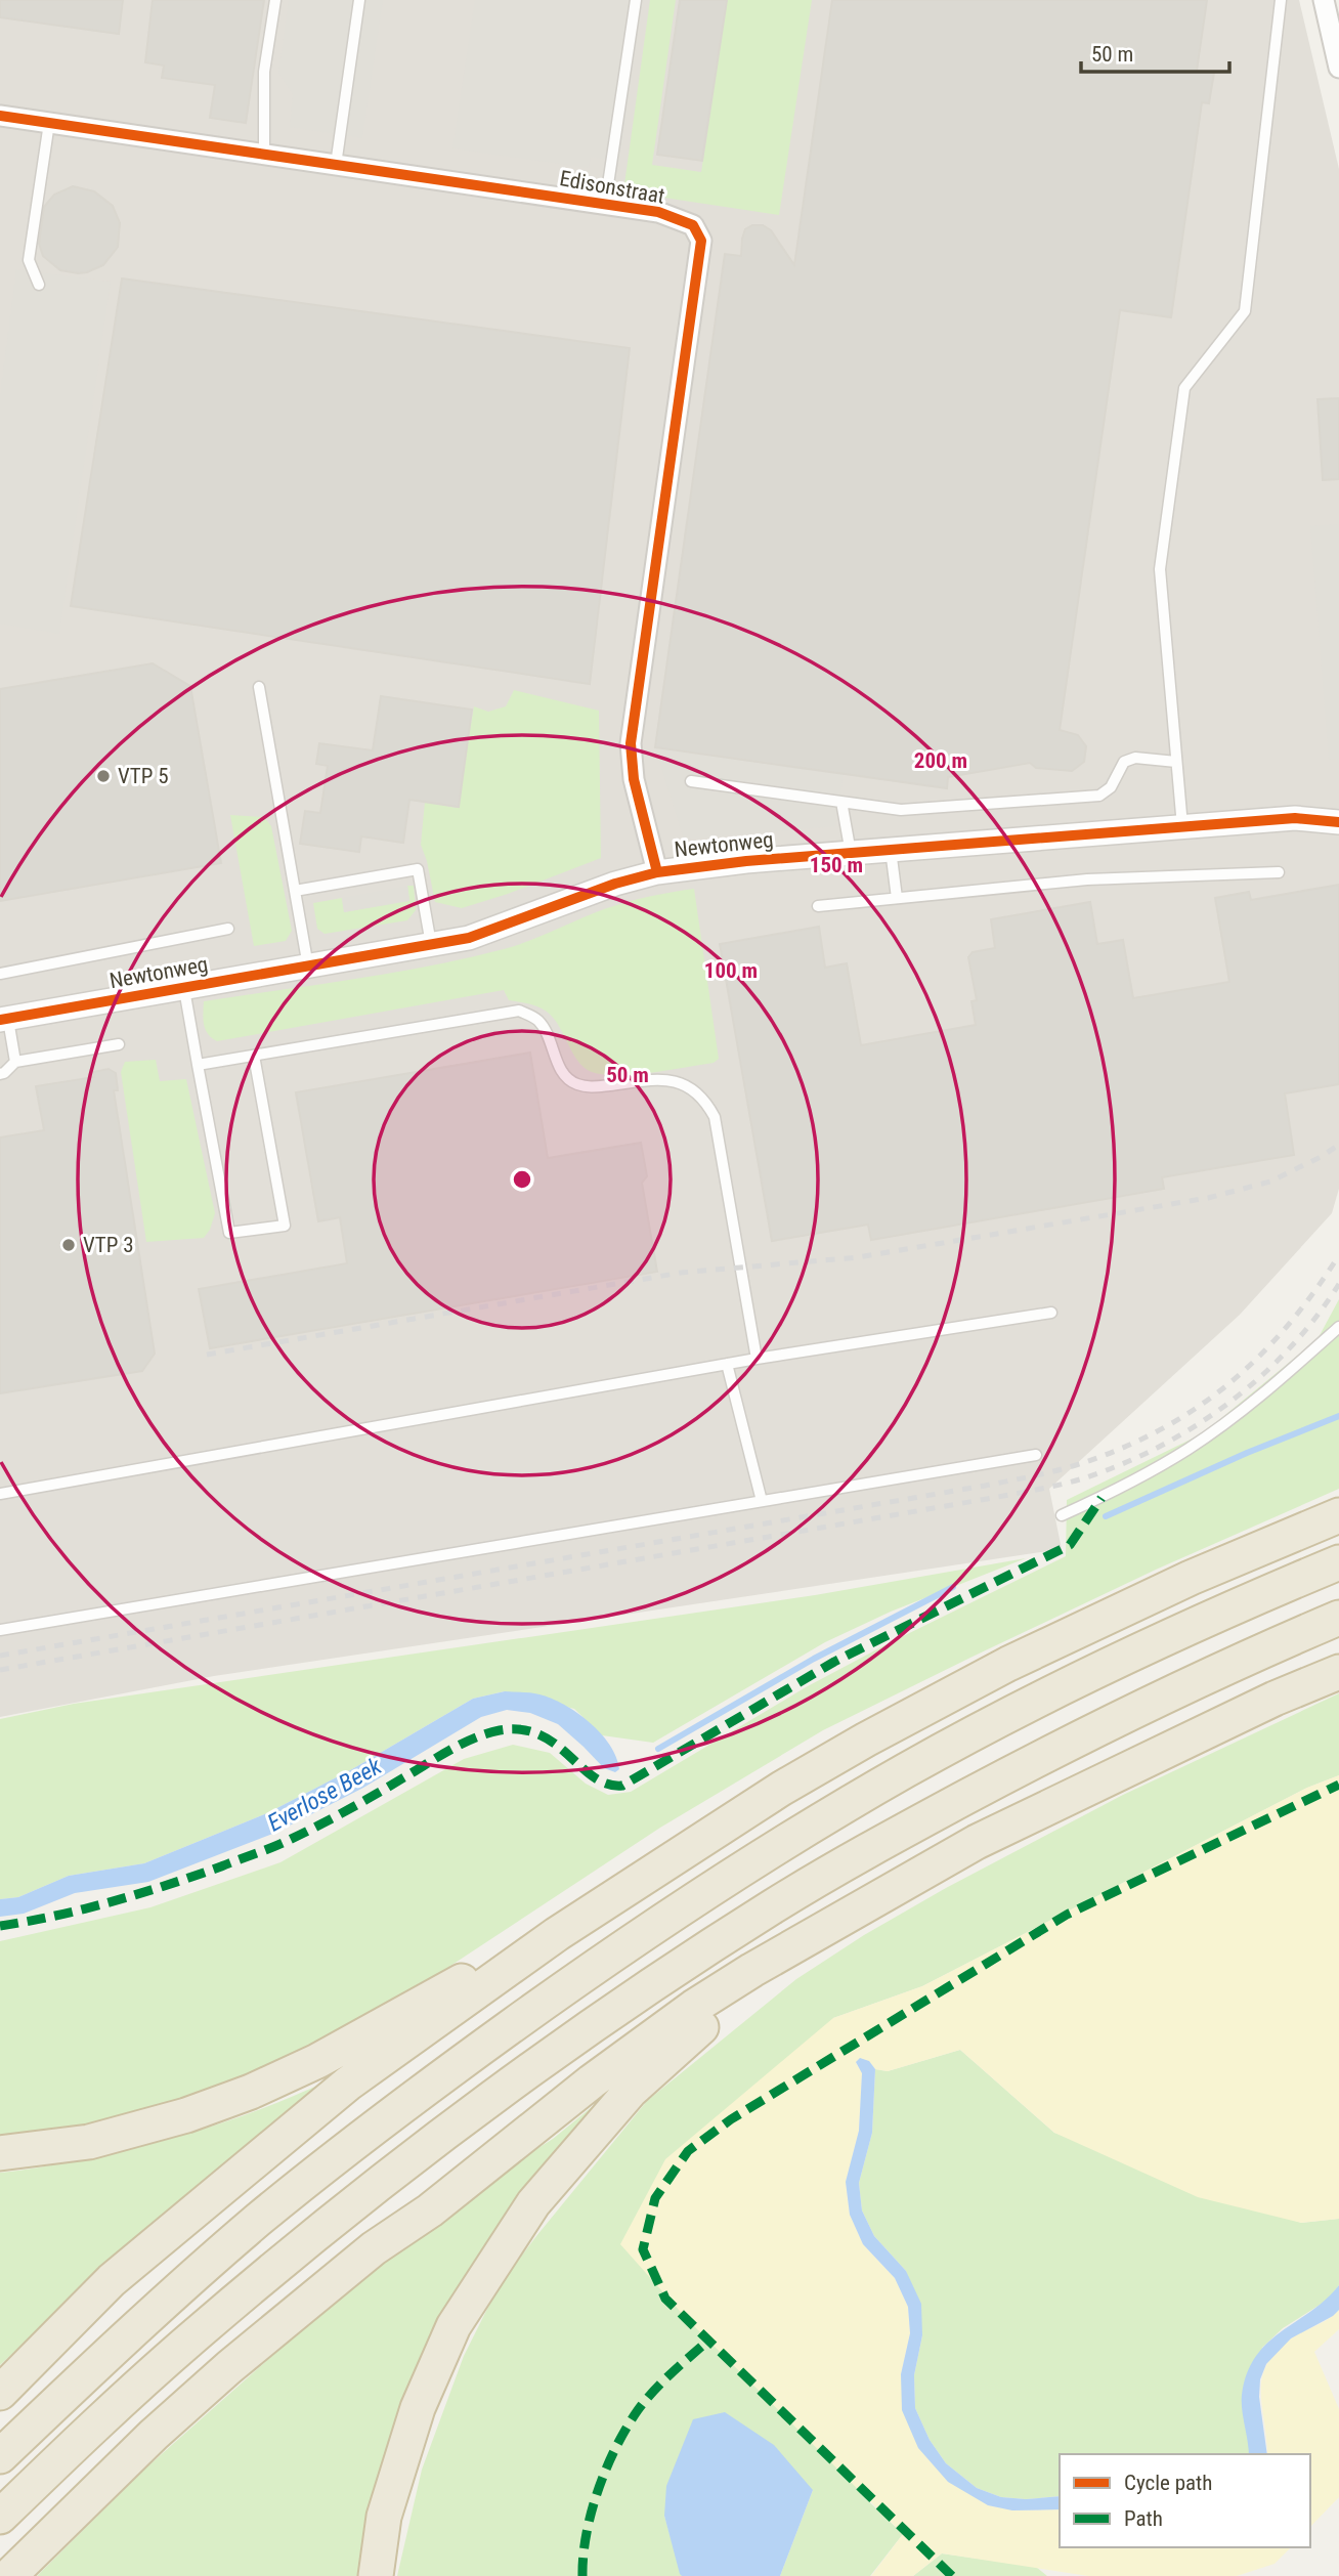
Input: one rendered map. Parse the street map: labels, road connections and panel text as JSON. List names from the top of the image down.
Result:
{
  "streets": {
    "street": ["Edisonstraat", "Newtonweg"]
  },
  "crossings": [
    ["Edisonstraat", "Newtonweg"]
  ],
  "water": ["Everlose Beek"],
  "places": ["VTP 5", "VTP 3"],
  "legend": ["Cycle path", "Path"],
  "scale_bar": "50 m",
  "rings": [
    "200 m",
    "150 m",
    "100 m",
    "50 m"
  ]
}
